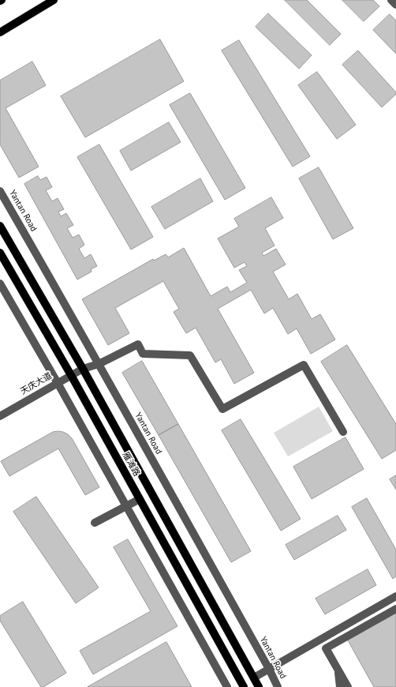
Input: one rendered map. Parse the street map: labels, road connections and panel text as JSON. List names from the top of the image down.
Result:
{
  "streets": {
    "main road": ["雁滩路"],
    "street": ["Yantan Road", "天庆大道"]
  },
  "crossings": [
    ["Yantan Road", "天庆大道"],
    ["天庆大道", "雁滩路"]
  ]
}
